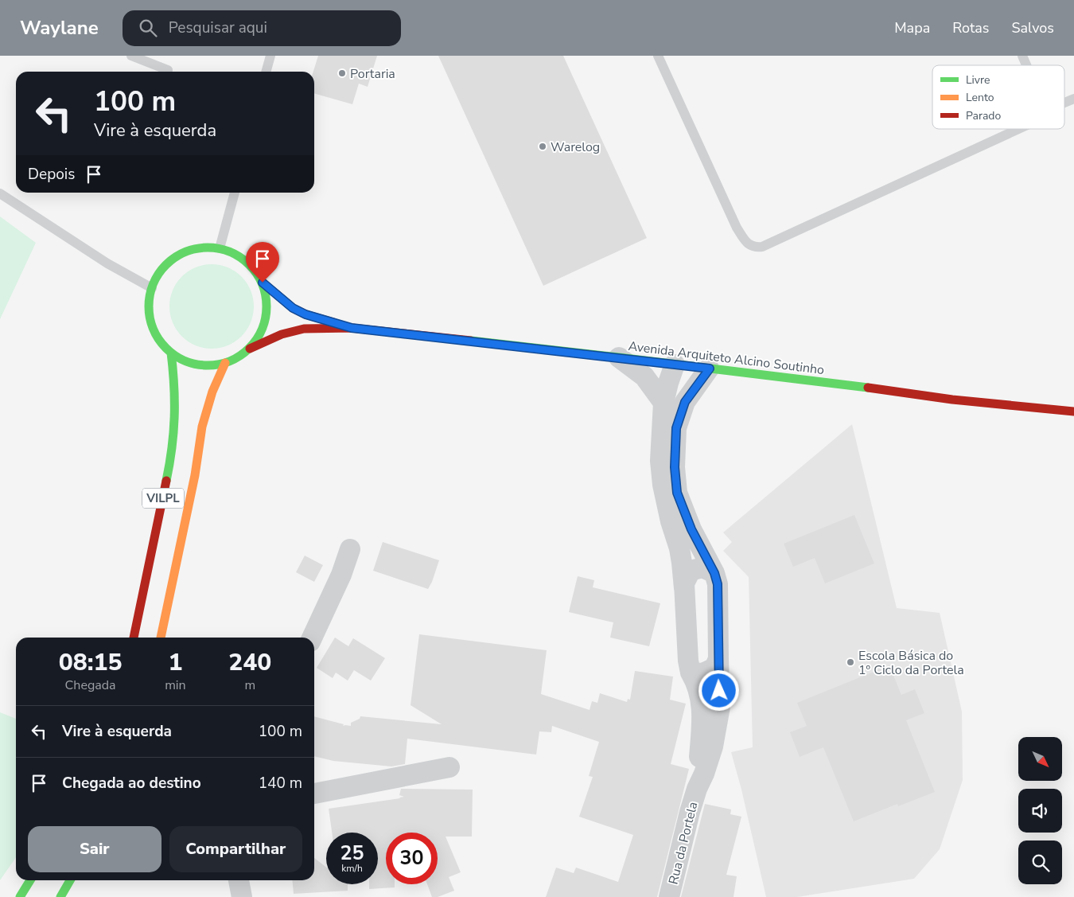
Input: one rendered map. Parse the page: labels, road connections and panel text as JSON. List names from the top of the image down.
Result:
{
  "streets": {
    "main road": ["Avenida Arquiteto Alcino Soutinho", "VILPL"],
    "street": ["Rua da Portela"]
  },
  "crossings": [
    ["Avenida Arquiteto Alcino Soutinho", "VILPL"],
    ["Avenida Arquiteto Alcino Soutinho", "Rua da Portela"]
  ],
  "places": ["Portaria", "Warelog", "Escola Básica do 1º Ciclo da Portela"],
  "legend": ["Livre", "Lento", "Parado"],
  "north": "bottom right",
  "page": {
    "header": "Waylane",
    "search": "Pesquisar aqui",
    "nav": ["Mapa", "Rotas", "Salvos"],
    "turn": ["100 m", "Vire à esquerda"],
    "then": "Depois",
    "eta": [
      "08:15",
      "Chegada",
      "1",
      "min",
      "240",
      "m"
    ],
    "list": [
      {
        "name": "Vire à esquerda",
        "value": "100 m"
      },
      {
        "name": "Chegada ao destino",
        "value": "140 m"
      }
    ],
    "buttons": ["Sair", "Compartilhar"],
    "speed": "25 km/h",
    "limit": "30"
  }
}
